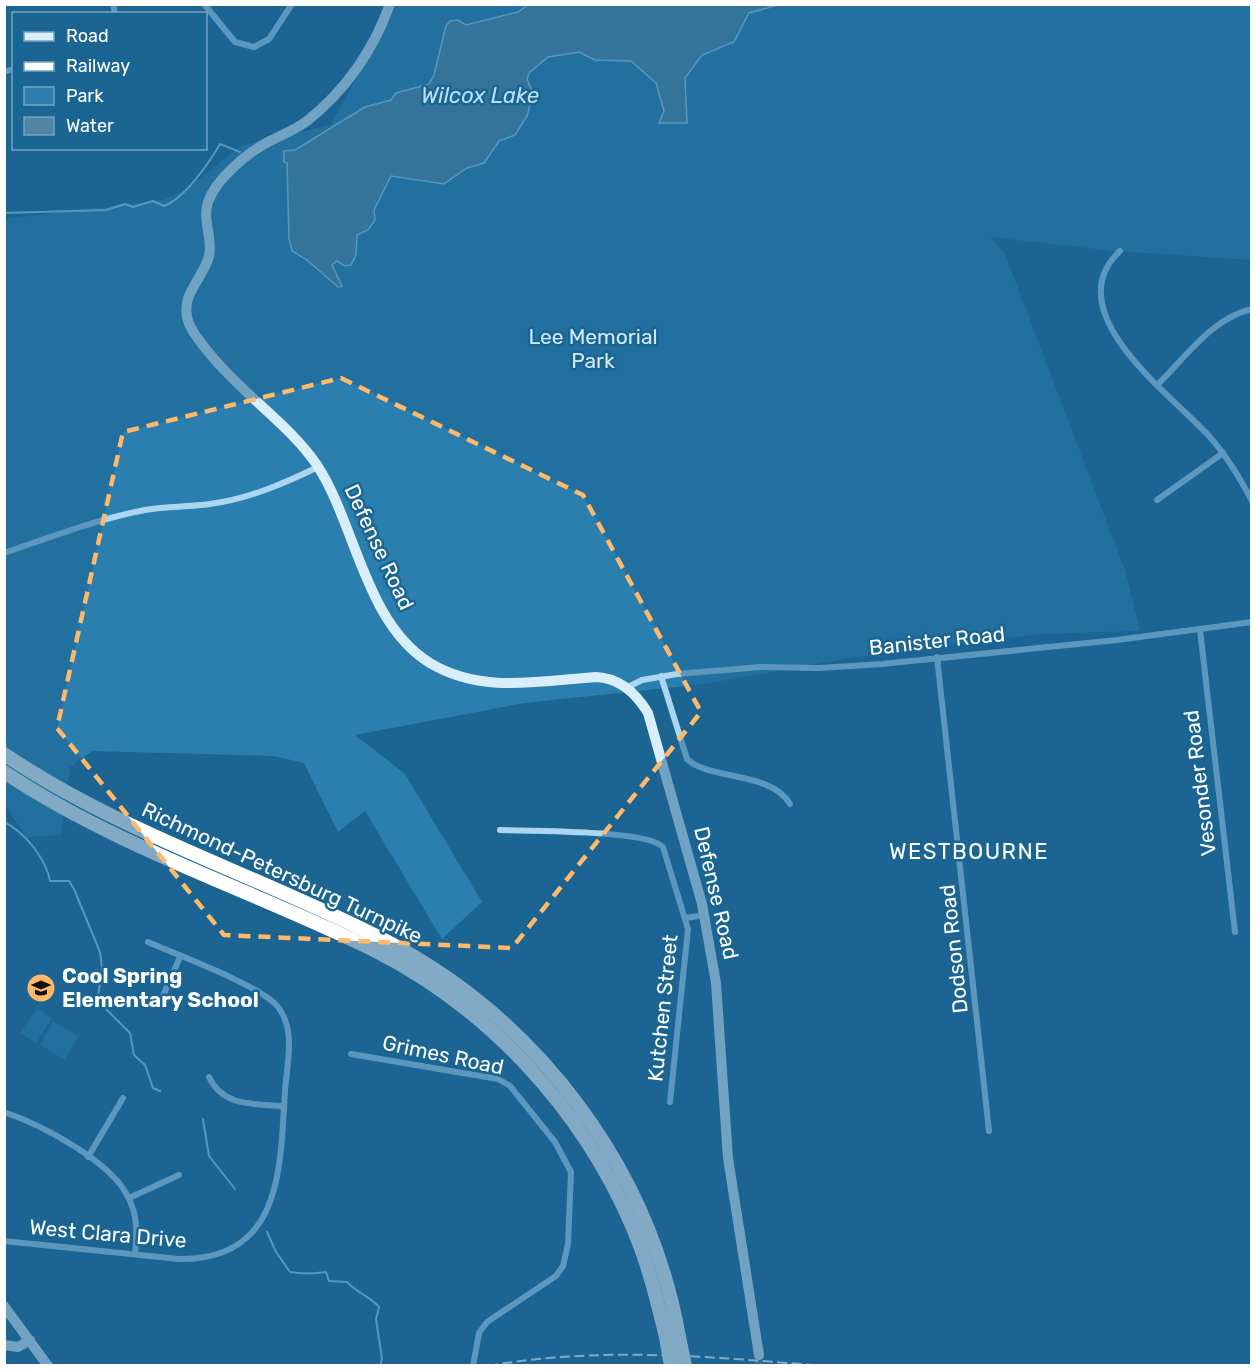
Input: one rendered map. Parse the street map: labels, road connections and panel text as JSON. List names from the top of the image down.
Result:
{
  "streets": {
    "highway": ["Richmond-Petersburg Turnpike"],
    "street": [
      "Defense Road",
      "Banister Road",
      "Vesonder Road",
      "Dodson Road",
      "Kutchen Street",
      "Grimes Road",
      "West Clara Drive"
    ]
  },
  "crossings": [
    ["Defense Road", "Banister Road"],
    ["Banister Road", "Vesonder Road"],
    ["Banister Road", "Dodson Road"]
  ],
  "districts": ["WESTBOURNE"],
  "water": ["Wilcox Lake"],
  "parks": ["Lee Memorial Park"],
  "places": {
    "school or university": ["Cool Spring Elementary School"]
  },
  "legend": [
    "Road",
    "Railway",
    "Park",
    "Water"
  ]
}
